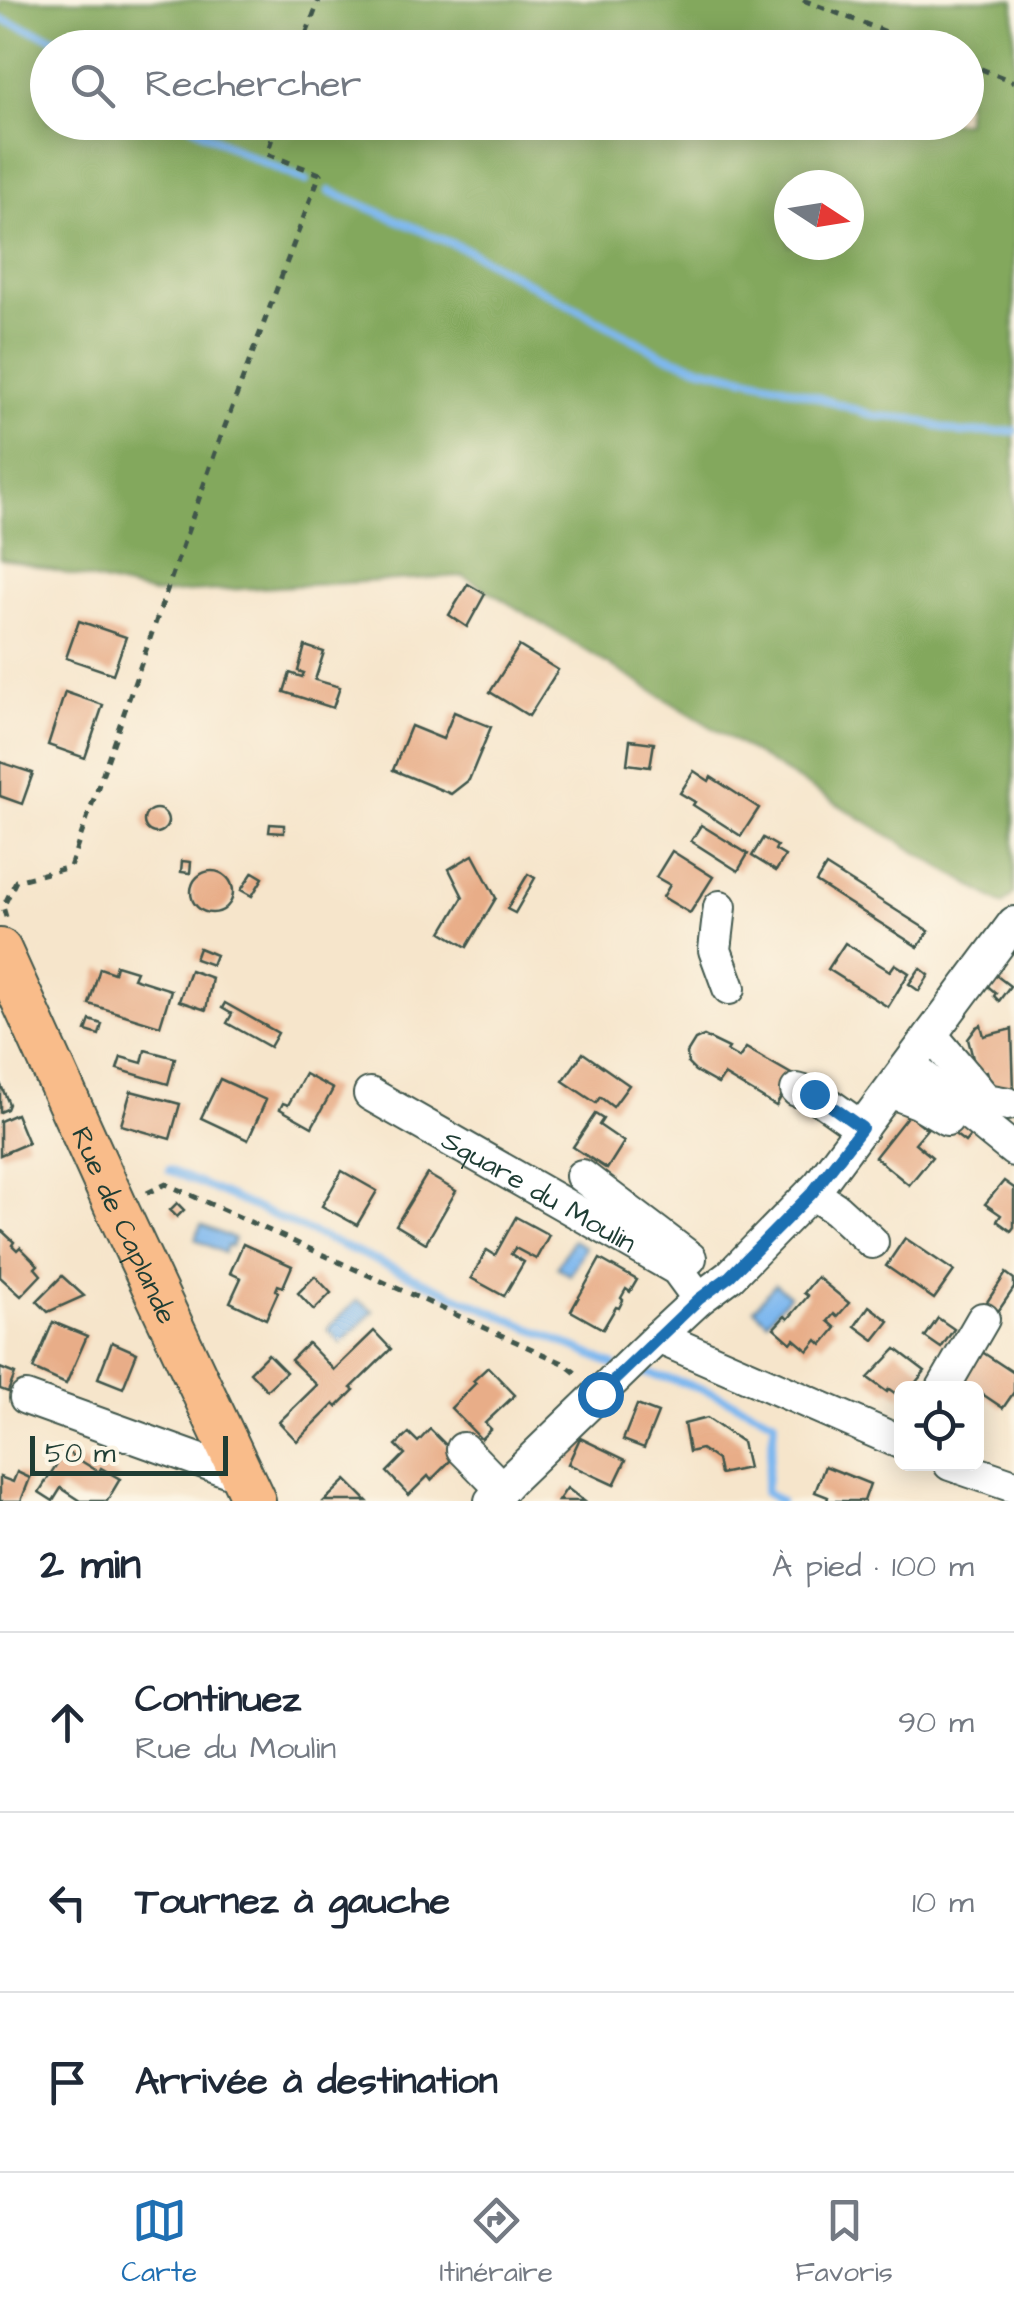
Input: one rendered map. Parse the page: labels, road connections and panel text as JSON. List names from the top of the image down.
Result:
{
  "streets": {
    "main road": ["Rue de Caplande"],
    "street": ["Square du Moulin"]
  },
  "scale_bar": "50 m",
  "north": "right",
  "page": {
    "search": "Rechercher",
    "scale": "50 m",
    "heading": ["2 min", "À pied · 100 m"],
    "list": [
      ["Continuez", "Rue du Moulin", "90 m"],
      ["Tournez à gauche", "10 m"],
      "Arrivée à destination"
    ],
    "nav": ["Carte", "Itinéraire", "Favoris"]
  }
}
